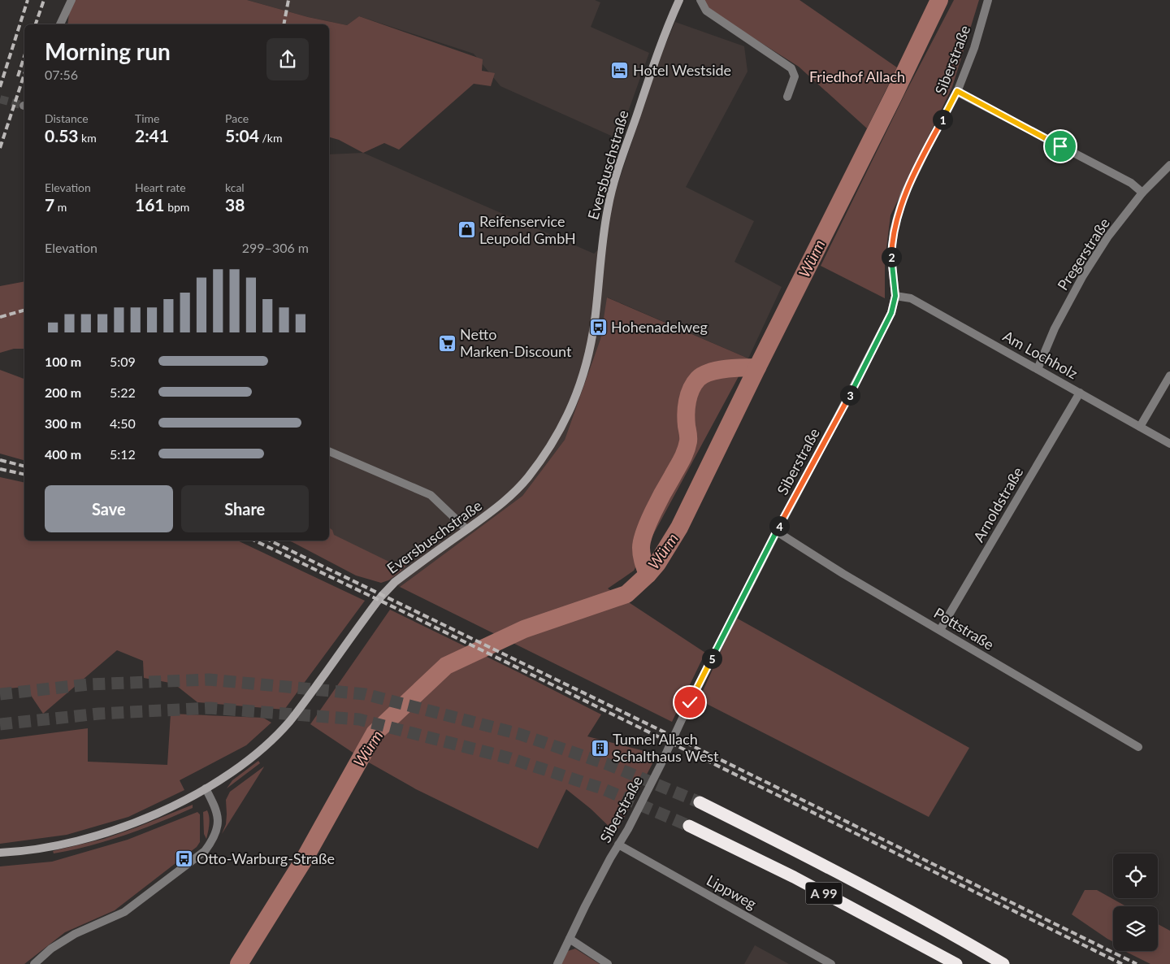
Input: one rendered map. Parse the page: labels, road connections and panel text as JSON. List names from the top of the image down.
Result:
{
  "streets": {
    "highway": ["A 99"],
    "main road": ["Eversbuschstraße"],
    "street": [
      "Siberstraße",
      "Pregerstraße",
      "Am Lochholz",
      "Arnoldstraße",
      "Pottstraße",
      "Lippweg"
    ]
  },
  "crossings": [
    ["Siberstraße", "Am Lochholz"],
    ["Siberstraße", "Pottstraße"],
    ["Siberstraße", "Lippweg"],
    ["Pregerstraße", "Am Lochholz"],
    ["Am Lochholz", "Arnoldstraße"],
    ["Arnoldstraße", "Pottstraße"]
  ],
  "water": ["Würm"],
  "parks": ["Friedhof Allach"],
  "places": {
    "hotel": ["Hotel Westside"],
    "shop": ["Reifenservice Leupold GmbH"],
    "bus stop": ["Hohenadelweg", "Otto-Warburg-Straße"],
    "supermarket": ["Netto Marken-Discount"],
    "building": ["Tunnel Allach Schalthaus West"]
  },
  "page": {
    "heading": ["Morning run", "07:56"],
    "stats": [
      ["Distance", "0.53 km"],
      ["Time", "2:41"],
      ["Pace", "5:04 /km"],
      ["Elevation", "7 m"],
      ["Heart rate", "161 bpm"],
      ["kcal", "38"]
    ],
    "pins": [
      "1",
      "2",
      "3",
      "4",
      "5"
    ],
    "chart": ["Elevation", "299–306 m"],
    "list": [
      {
        "name": "100 m",
        "note": "5:09"
      },
      {
        "name": "200 m",
        "note": "5:22"
      },
      {
        "name": "300 m",
        "note": "4:50"
      },
      {
        "name": "400 m",
        "note": "5:12"
      }
    ],
    "buttons": ["Save", "Share"]
  }
}
